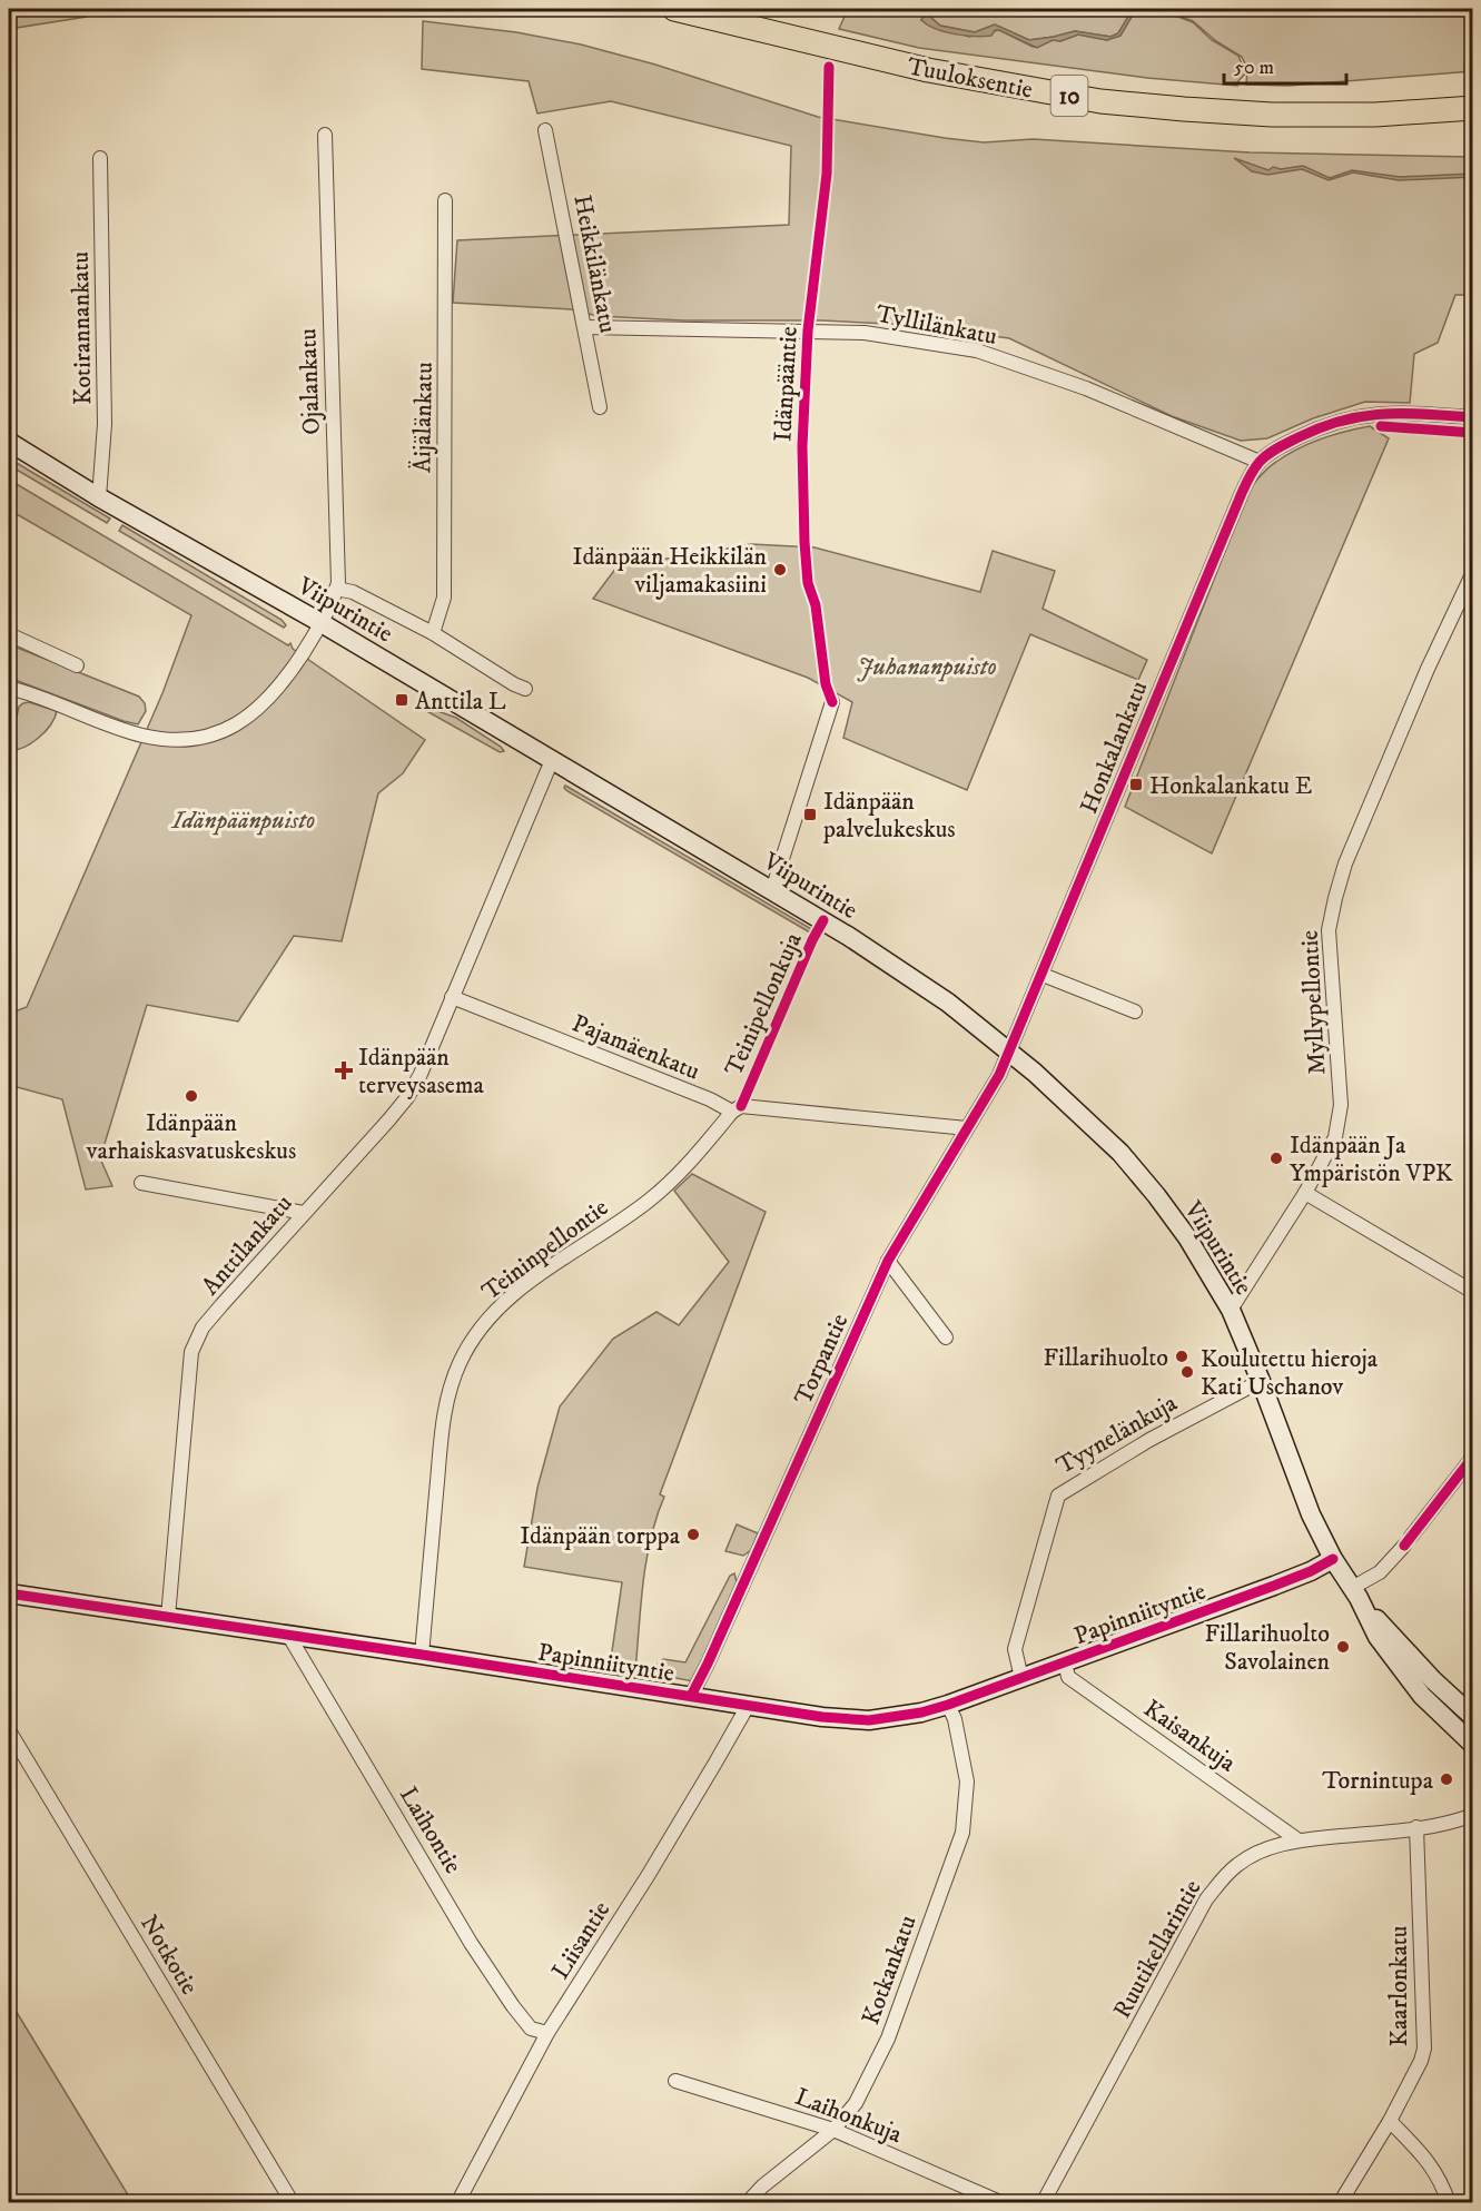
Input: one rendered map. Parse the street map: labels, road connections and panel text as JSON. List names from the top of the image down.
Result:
{
  "streets": {
    "highway": ["Tuuloksentie", "10"],
    "main road": ["Viipurintie", "Papinniityntie"],
    "street": [
      "Heikkilänkatu",
      "Tyllilänkatu",
      "Kotirannankatu",
      "Ojalankatu",
      "Äijälänkatu",
      "Honkalankatu",
      "Myllypellontie",
      "Pajamäenkatu",
      "Anttilankatu",
      "Teininpellontie",
      "Torpantie",
      "Tyynelänkuja",
      "Kaisankuja",
      "Laihontie",
      "Liisantie",
      "Ruutikellarintie",
      "Notkotie",
      "Kotkankatu",
      "Kaarlonkatu",
      "Laihonkuja"
    ],
    "cycle path": ["Idänpääntie", "Teinipellonkuja"]
  },
  "crossings": [
    ["Heikkilänkatu", "Tyllilänkatu"],
    ["Tyllilänkatu", "Honkalankatu"],
    ["Kotirannankatu", "Viipurintie"],
    ["Ojalankatu", "Viipurintie"],
    ["Viipurintie", "Honkalankatu"],
    ["Viipurintie", "Myllypellontie"],
    ["Viipurintie", "Anttilankatu"],
    ["Viipurintie", "Torpantie"],
    ["Viipurintie", "Tyynelänkuja"],
    ["Viipurintie", "Papinniityntie"],
    ["Honkalankatu", "Torpantie"],
    ["Pajamäenkatu", "Anttilankatu"],
    ["Pajamäenkatu", "Teininpellontie"],
    ["Anttilankatu", "Papinniityntie"],
    ["Teininpellontie", "Papinniityntie"],
    ["Torpantie", "Papinniityntie"],
    ["Tyynelänkuja", "Papinniityntie"],
    ["Papinniityntie", "Kaisankuja"],
    ["Papinniityntie", "Laihontie"],
    ["Papinniityntie", "Liisantie"],
    ["Papinniityntie", "Kotkankatu"],
    ["Kaisankuja", "Ruutikellarintie"],
    ["Laihontie", "Liisantie"],
    ["Ruutikellarintie", "Kaarlonkatu"],
    ["Kotkankatu", "Laihonkuja"]
  ],
  "parks": ["Juhananpuisto", "Idänpäänpuisto"],
  "places": {
    "other": [
      "Idänpään Heikkilän viljamakasiini",
      "Idänpään varhaiskasvatuskeskus",
      "Idänpään Ja Ympäristön VPK",
      "Fillarihuolto",
      "Koulutettu hieroja Kati Uschanov",
      "Idänpään torppa",
      "Fillarihuolto Savolainen",
      "Tornintupa"
    ],
    "transit": ["Anttila L", "Honkalankatu E", "Idänpään palvelukeskus"],
    "health": ["Idänpään terveysasema"]
  },
  "scale_bar": "50 m"
}
